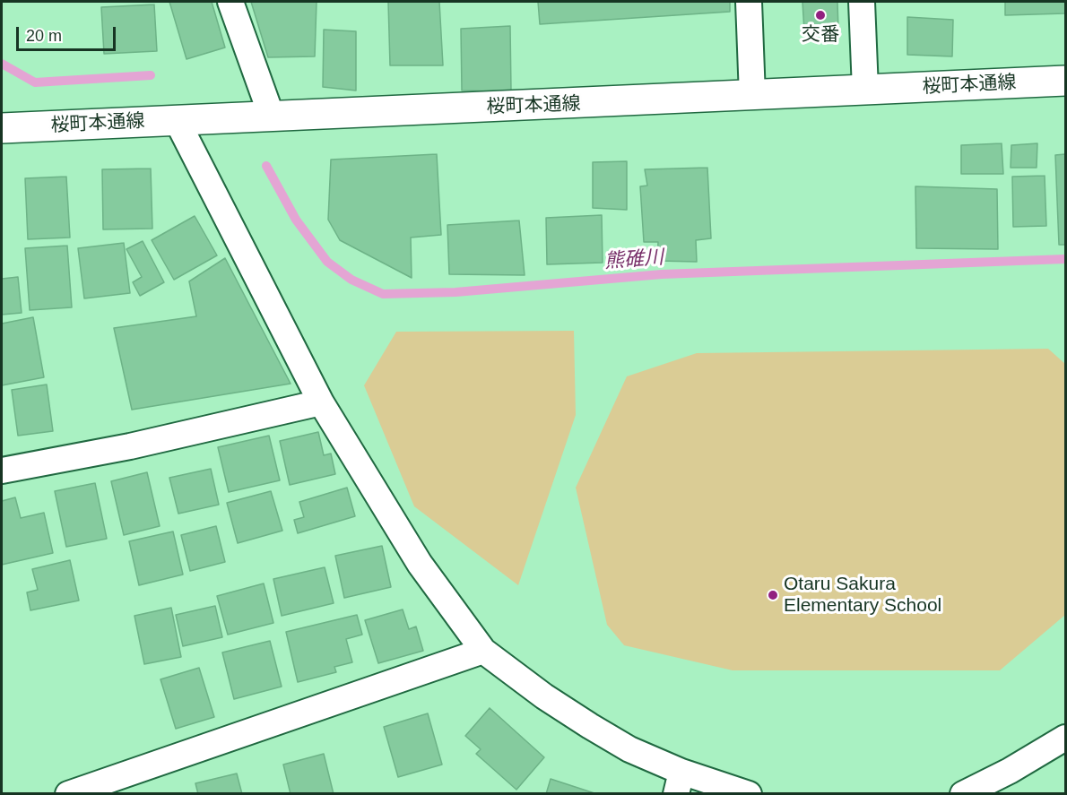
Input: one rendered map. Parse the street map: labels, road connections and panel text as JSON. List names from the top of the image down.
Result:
{
  "streets": {
    "street": ["桜町本通線"]
  },
  "water": ["熊碓川"],
  "places": ["交番", "Otaru Sakura Elementary School"],
  "scale_bar": "20 m"
}
